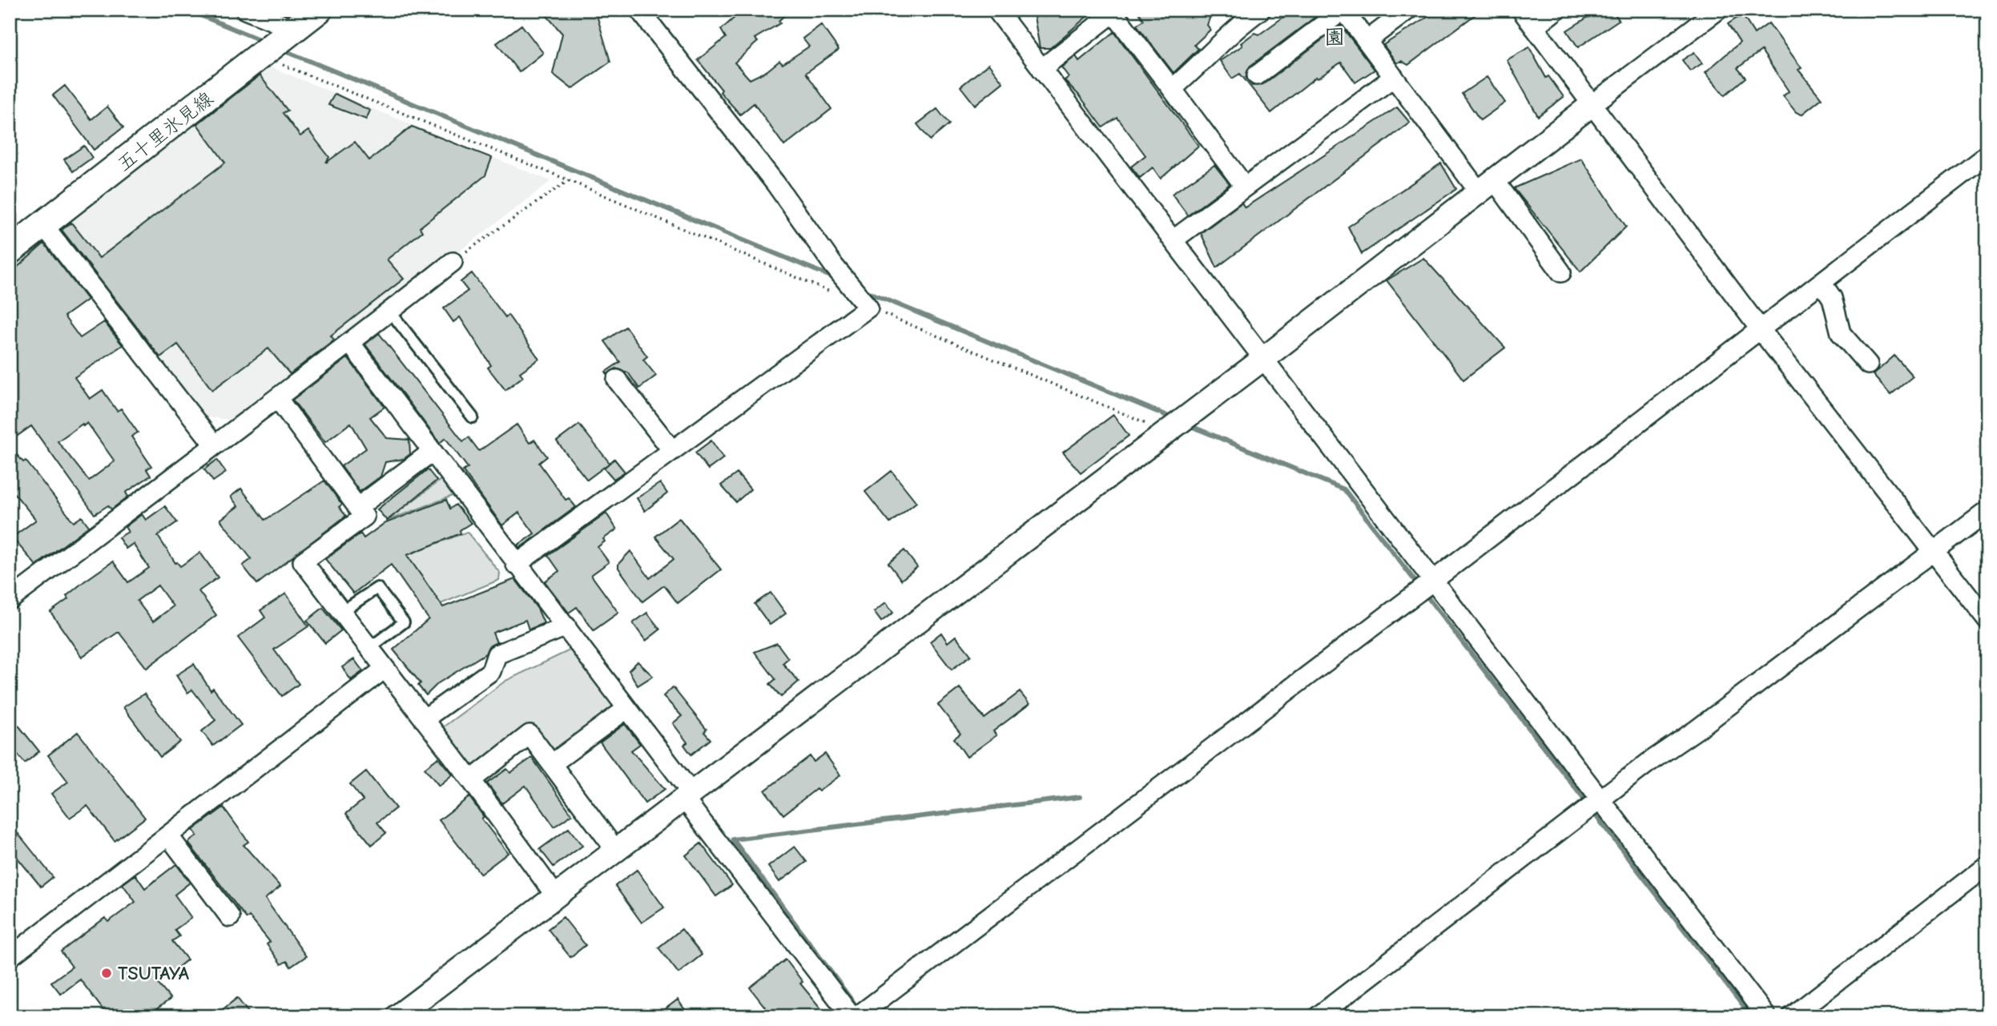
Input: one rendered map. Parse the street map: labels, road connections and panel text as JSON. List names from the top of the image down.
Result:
{
  "streets": {
    "main road": ["五十里氷見線"]
  },
  "districts": ["園"],
  "places": ["TSUTAYA"]
}
